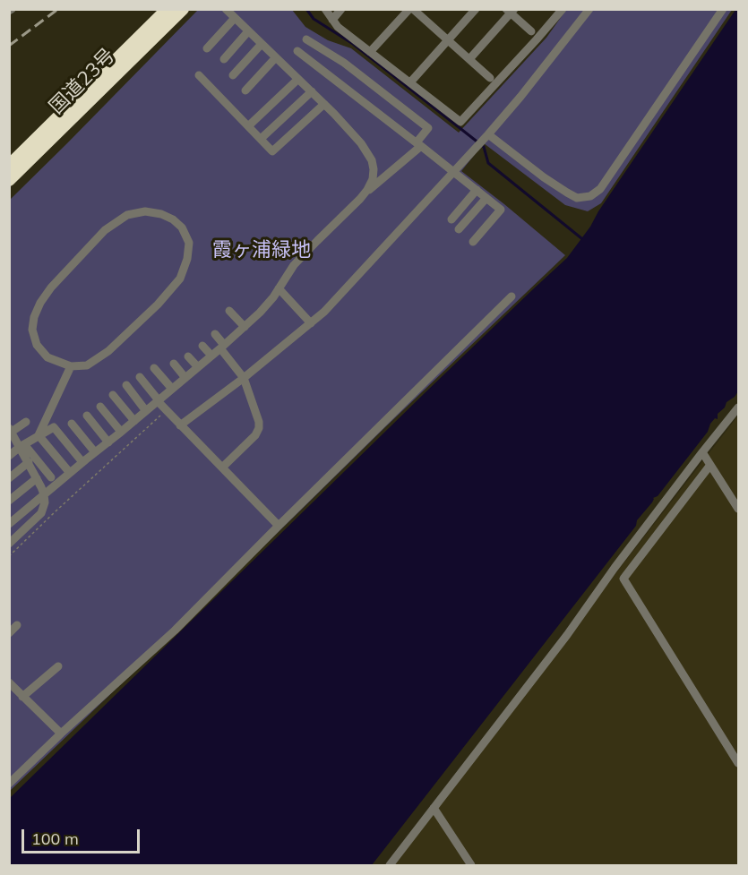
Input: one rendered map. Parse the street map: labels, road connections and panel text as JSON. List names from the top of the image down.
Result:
{
  "streets": {
    "highway": ["国道23号"]
  },
  "parks": ["霞ヶ浦緑地"],
  "scale_bar": "100 m"
}
